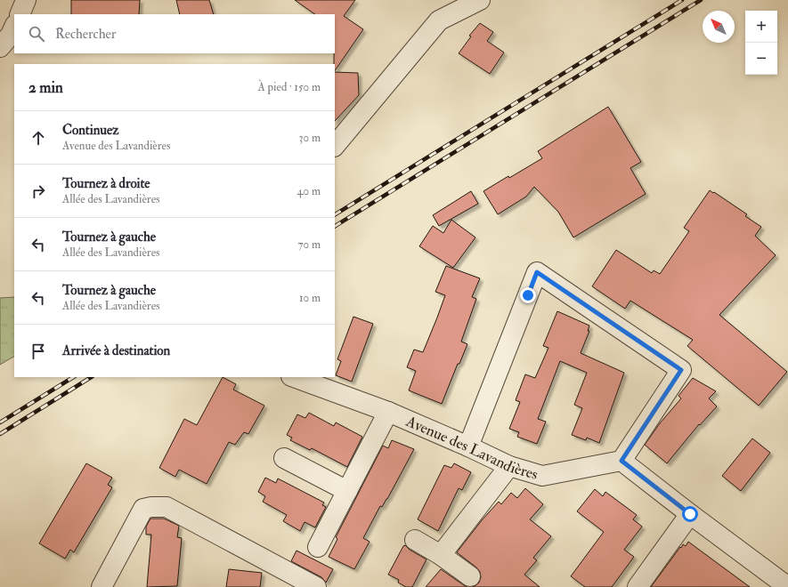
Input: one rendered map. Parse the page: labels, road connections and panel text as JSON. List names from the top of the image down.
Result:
{
  "streets": {
    "street": ["Avenue des Lavandières"]
  },
  "north": "top left",
  "page": {
    "map_buttons": ["+", "−"],
    "search": "Rechercher",
    "heading": ["2 min", "À pied · 150 m"],
    "list": [
      ["Continuez", "Avenue des Lavandières", "30 m"],
      ["Tournez à droite", "Allée des Lavandières", "40 m"],
      ["Tournez à gauche", "Allée des Lavandières", "70 m"],
      ["Tournez à gauche", "Allée des Lavandières", "10 m"],
      "Arrivée à destination"
    ]
  }
}
